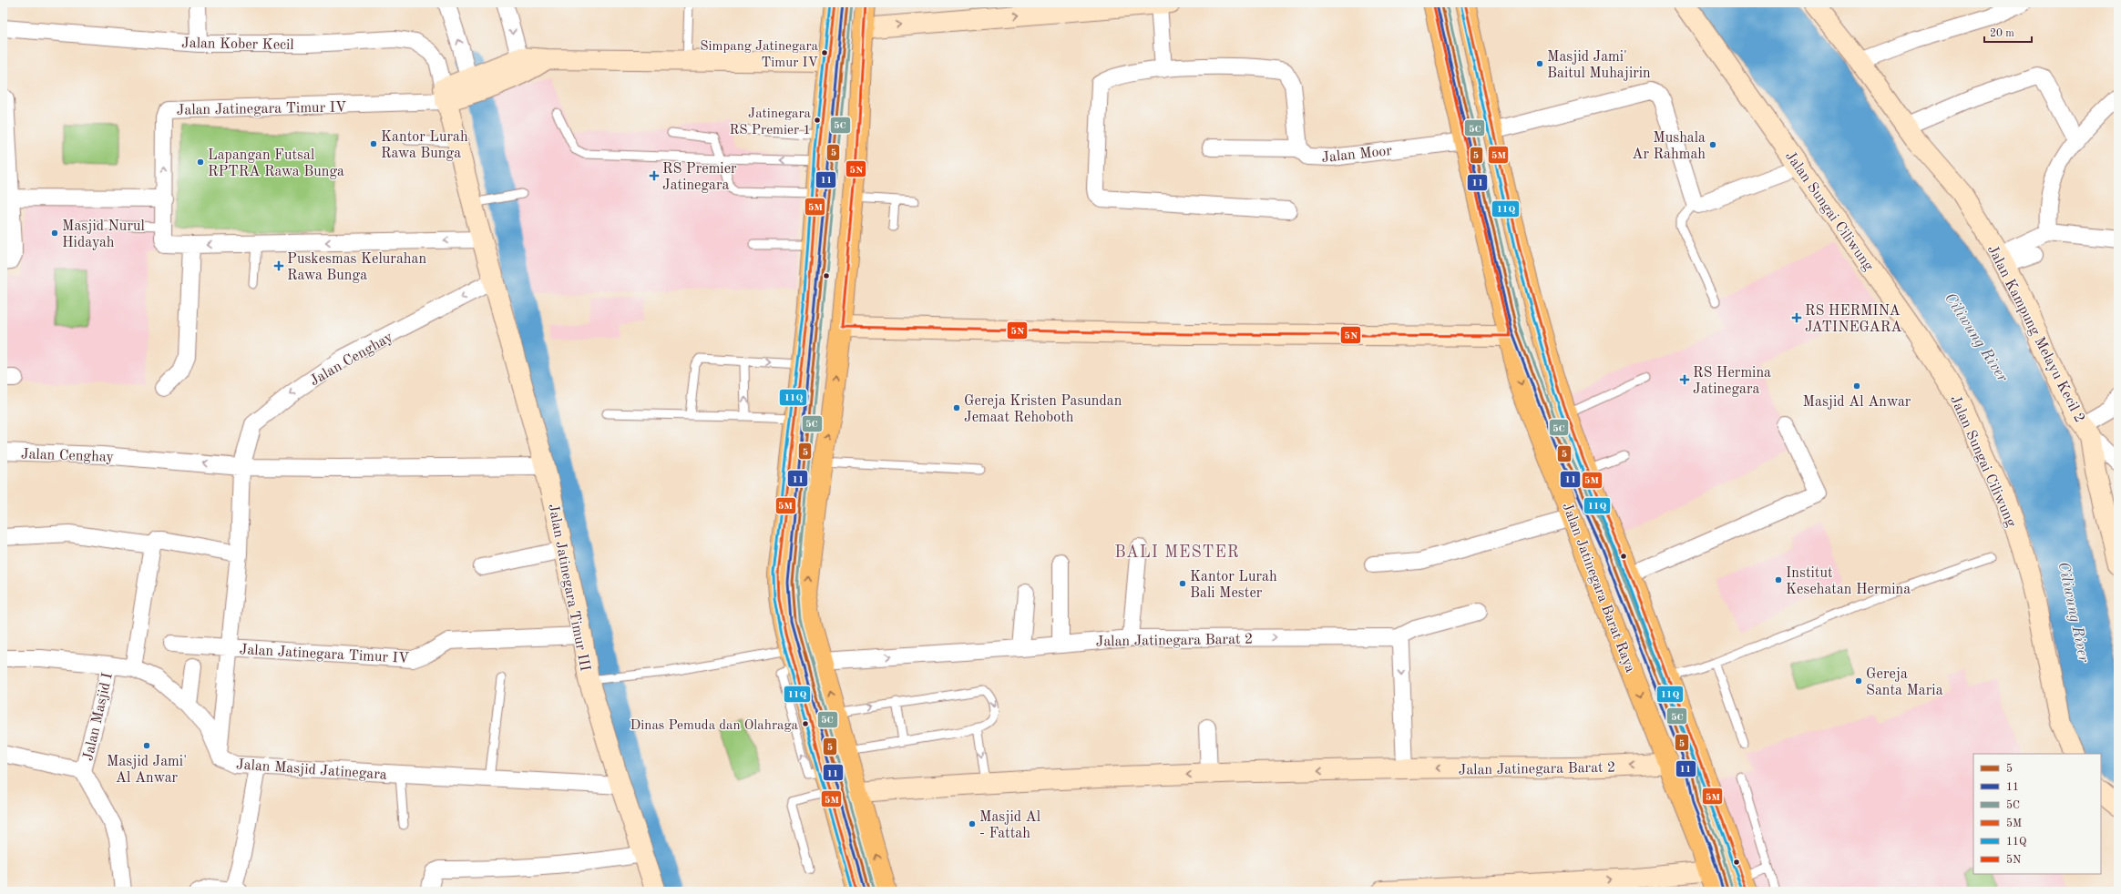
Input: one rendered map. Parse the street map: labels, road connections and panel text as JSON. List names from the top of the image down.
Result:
{
  "streets": {
    "main road": ["Jalan Jatinegara Barat Raya"],
    "street": [
      "Jalan Kober Kecil",
      "Jalan Jatinegara Timur IV",
      "Jalan Moor",
      "Jalan Sungai Ciliwung",
      "Jalan Kampung Melayu Kecil 2",
      "Jalan Cenghay",
      "Jalan Jatinegara Timur III",
      "Jalan Jatinegara Barat 2",
      "Jalan Masjid I",
      "Jalan Masjid Jatinegara"
    ]
  },
  "crossings": [
    ["Jalan Kober Kecil", "Jalan Jatinegara Timur IV"],
    ["Jalan Jatinegara Timur IV", "Jalan Cenghay"],
    ["Jalan Jatinegara Timur IV", "Jalan Jatinegara Timur III"],
    ["Jalan Moor", "Jalan Jatinegara Barat Raya"],
    ["Jalan Cenghay", "Jalan Jatinegara Timur III"],
    ["Jalan Cenghay", "Jalan Masjid Jatinegara"],
    ["Jalan Jatinegara Timur III", "Jalan Masjid Jatinegara"],
    ["Jalan Jatinegara Barat Raya", "Jalan Jatinegara Barat 2"],
    ["Jalan Masjid I", "Jalan Masjid Jatinegara"]
  ],
  "districts": ["BALI MESTER"],
  "water": ["Ciliwung River"],
  "places": {
    "other": [
      "Simpang Jatinegara Timur IV",
      "Masjid Jami' Baitul Muhajirin",
      "Jatinegara RS Premier 1",
      "Kantor Lurah Rawa Bunga",
      "Mushala Ar Rahmah",
      "Lapangan Futsal RPTRA Rawa Bunga",
      "Masjid Nurul Hidayah",
      "Masjid Al Anwar",
      "Gereja Kristen Pasundan Jemaat Rehoboth",
      "Institut Kesehatan Hermina",
      "Kantor Lurah Bali Mester",
      "Gereja Santa Maria",
      "Dinas Pemuda dan Olahraga",
      "Masjid Jami' Al Anwar",
      "Masjid Al - Fattah"
    ],
    "health": [
      "RS Premier Jatinegara",
      "Puskesmas Kelurahan Rawa Bunga",
      "RS HERMINA JATINEGARA",
      "RS Hermina Jatinegara"
    ]
  },
  "lines": [
    "transit line 5",
    "transit line 11",
    "transit line 5C",
    "transit line 5M",
    "transit line 11Q",
    "transit line 5N"
  ],
  "legend": [
    "5",
    "11",
    "5C",
    "5M",
    "11Q",
    "5N"
  ],
  "scale_bar": "20 m"
}
